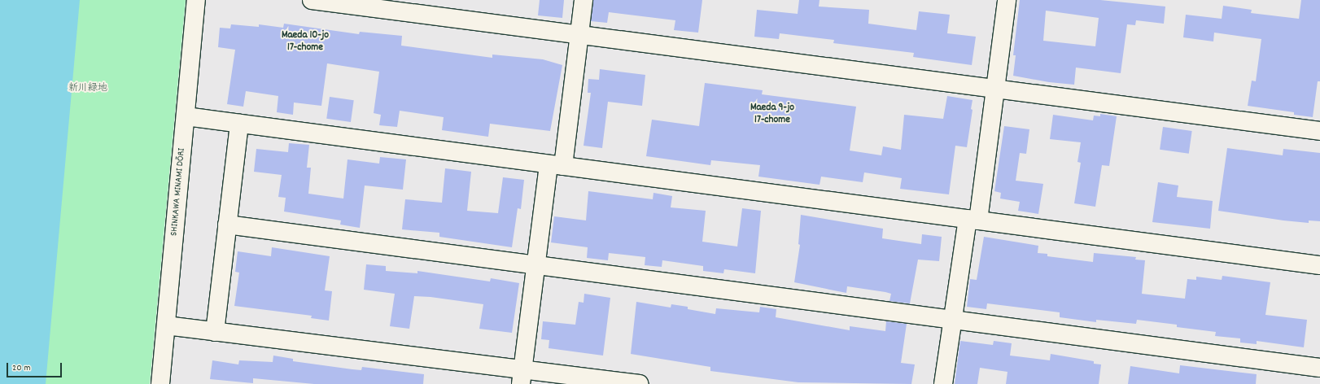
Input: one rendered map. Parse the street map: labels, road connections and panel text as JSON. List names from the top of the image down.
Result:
{
  "streets": {
    "street": ["SHINKAWA MINAMI DŌRI"]
  },
  "districts": ["Maeda 10-jo 17-chome", "Maeda 9-jo 17-chome"],
  "parks": ["新川緑地"],
  "scale_bar": "20 m"
}
